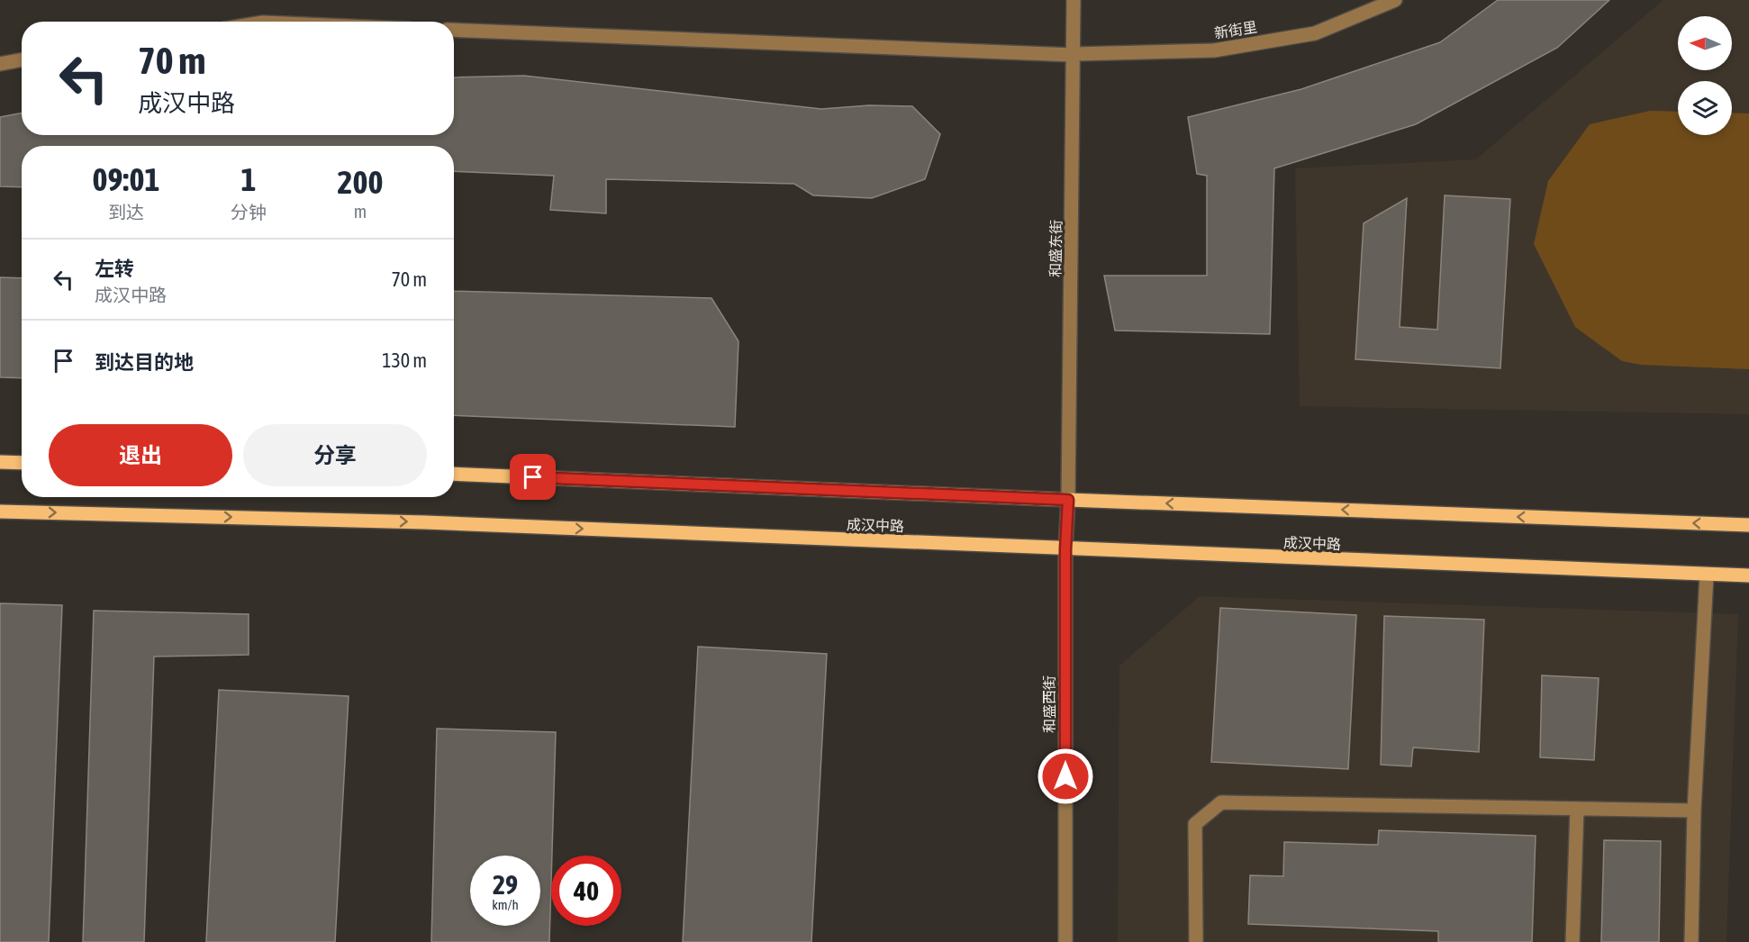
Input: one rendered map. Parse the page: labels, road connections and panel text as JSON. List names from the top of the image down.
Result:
{
  "streets": {
    "main road": ["成汉中路"],
    "street": ["新街里", "和盛东街", "和盛西街"]
  },
  "crossings": [
    ["新街里", "和盛东街"],
    ["和盛东街", "和盛西街"],
    ["成汉中路", "和盛西街"]
  ],
  "north": "left",
  "page": {
    "turn": ["70 m", "成汉中路"],
    "eta": [
      "09:01",
      "到达",
      "1",
      "分钟",
      "200",
      "m"
    ],
    "list": [
      {
        "name": "左转",
        "note": "成汉中路",
        "value": "70 m"
      },
      {
        "name": "到达目的地",
        "value": "130 m"
      }
    ],
    "buttons": ["退出", "分享"],
    "speed": "29 km/h",
    "limit": "40"
  }
}
